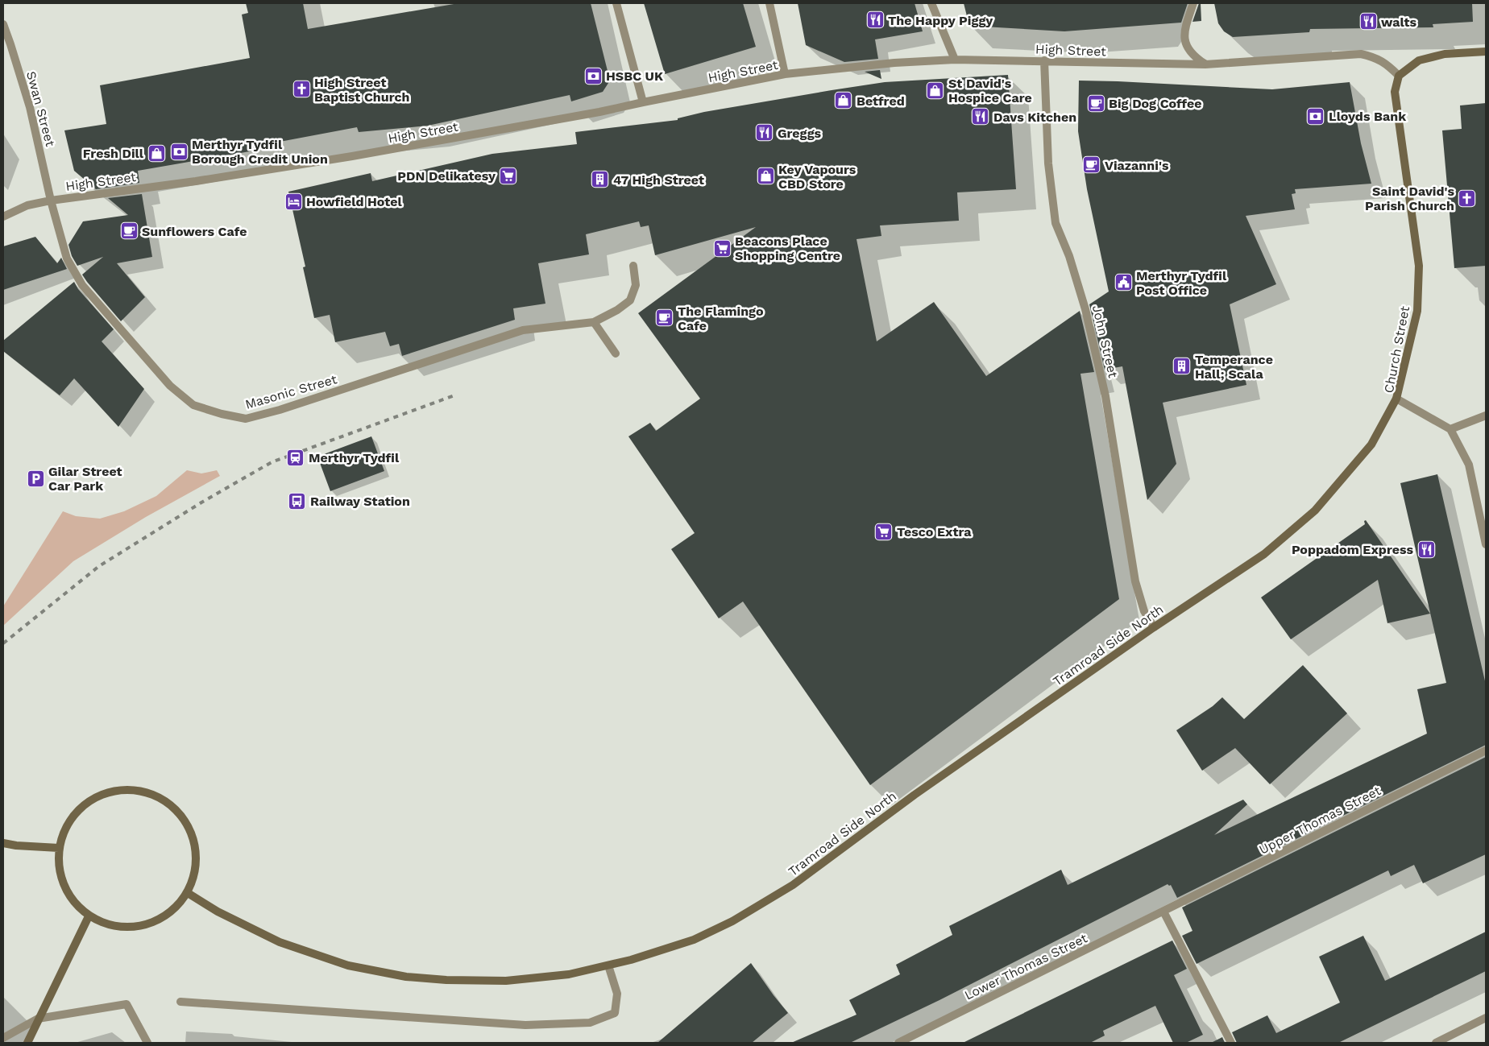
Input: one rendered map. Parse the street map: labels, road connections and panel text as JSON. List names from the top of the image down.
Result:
{
  "streets": {
    "street": [
      "High Street",
      "Swan Street",
      "John Street",
      "Church Street",
      "Masonic Street",
      "Tramroad Side North",
      "Upper Thomas Street",
      "Lower Thomas Street"
    ]
  },
  "crossings": [
    ["High Street", "Swan Street"],
    ["High Street", "John Street"],
    ["High Street", "Church Street"],
    ["High Street", "Masonic Street"],
    ["Swan Street", "Masonic Street"],
    ["John Street", "Tramroad Side North"],
    ["Church Street", "Tramroad Side North"],
    ["Upper Thomas Street", "Lower Thomas Street"]
  ],
  "places": {
    "restaurant": [
      "The Happy Piggy",
      "walts",
      "Davs Kitchen",
      "Greggs",
      "Poppadom Express"
    ],
    "bank": ["HSBC UK", "Lloyds Bank", "Merthyr Tydfil Borough Credit Union"],
    "church": ["High Street Baptist Church", "Saint David's Parish Church"],
    "shop": [
      "St David's Hospice Care",
      "Betfred",
      "Fresh Dill",
      "Key Vapours CBD Store"
    ],
    "cafe": [
      "Big Dog Coffee",
      "Viazanni's",
      "Sunflowers Cafe",
      "The Flamingo Cafe"
    ],
    "supermarket": ["PDN Delikatesy", "Beacons Place Shopping Centre", "Tesco Extra"],
    "building": ["47 High Street", "Temperance Hall; Scala"],
    "hotel": ["Howfield Hotel"],
    "public building": ["Merthyr Tydfil Post Office"],
    "station": ["Merthyr Tydfil"],
    "parking": ["Gilar Street Car Park"],
    "bus stop": ["Railway Station"]
  }
}
